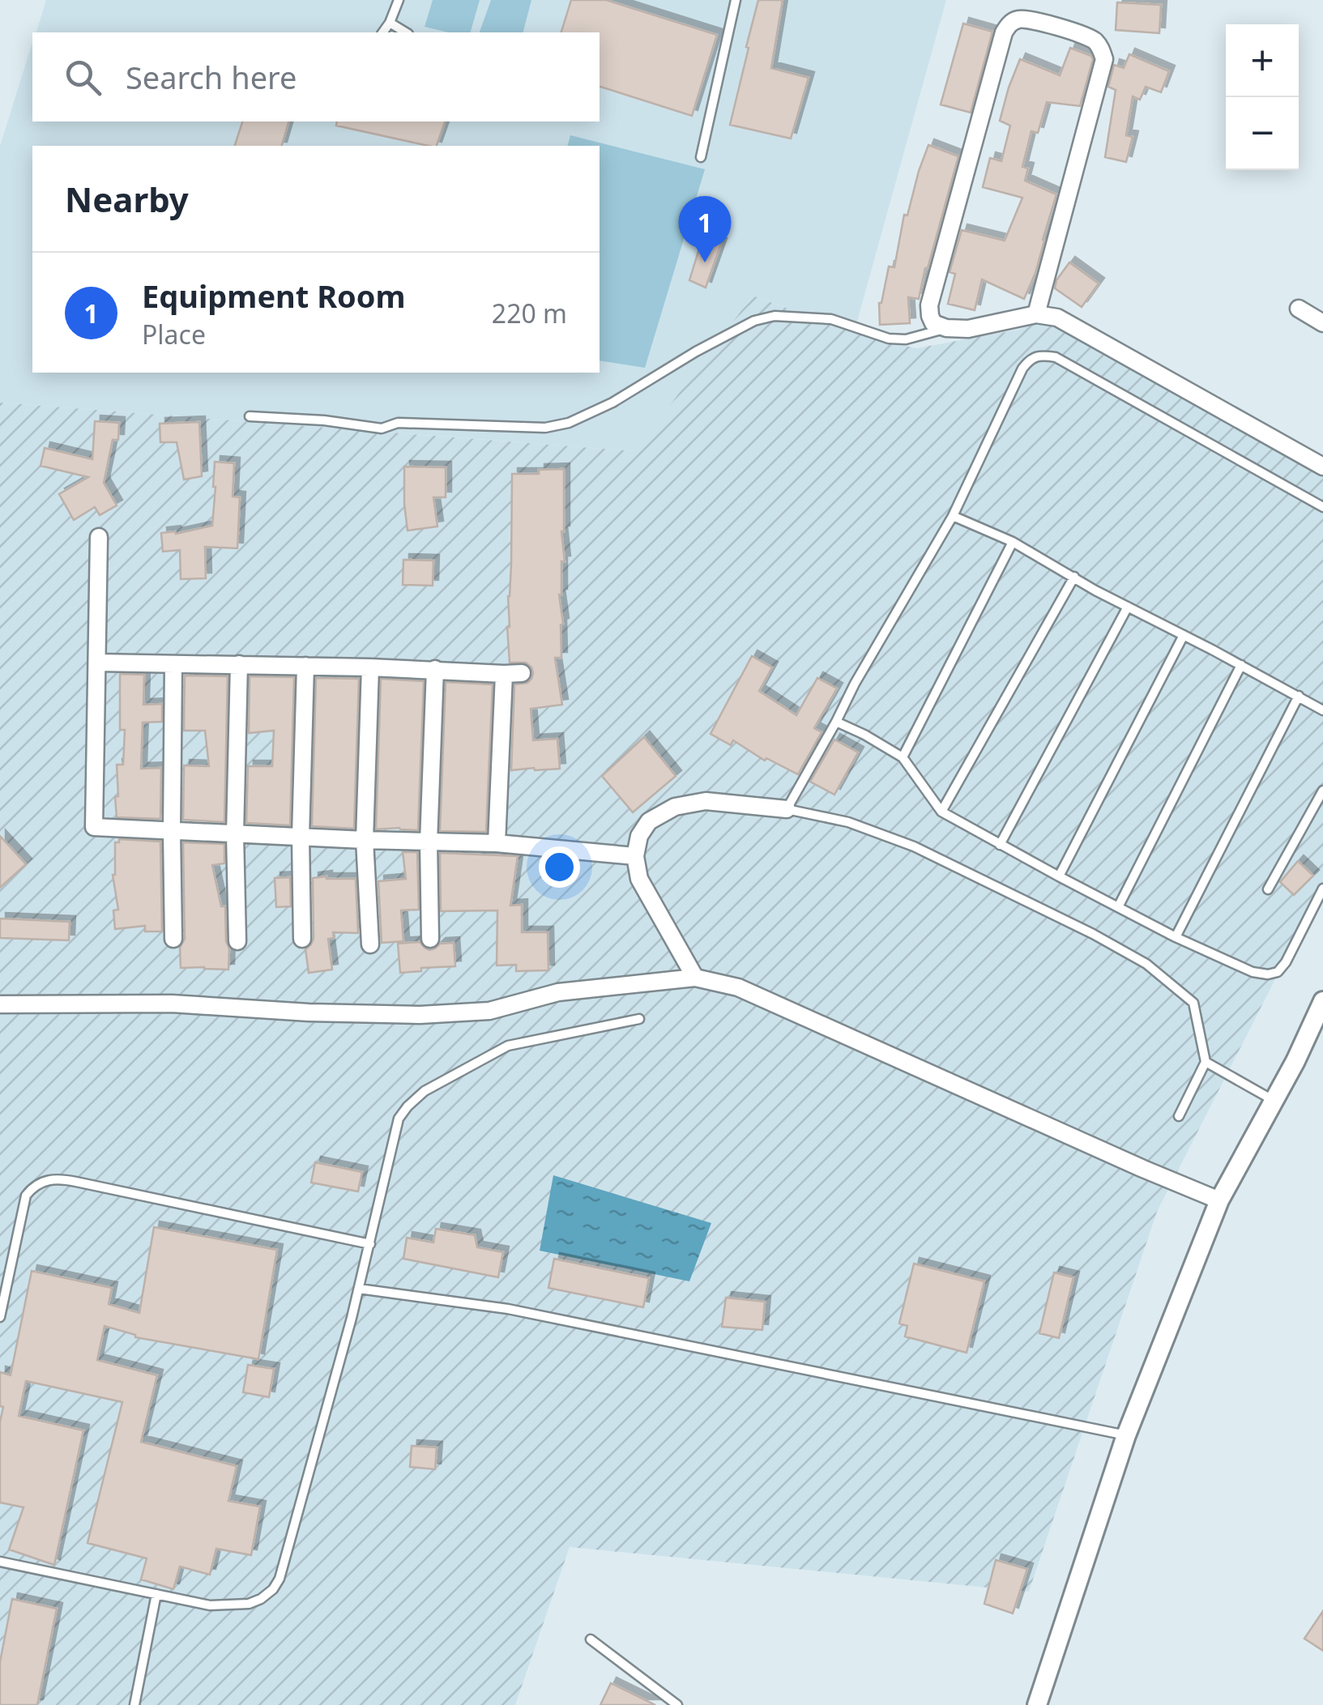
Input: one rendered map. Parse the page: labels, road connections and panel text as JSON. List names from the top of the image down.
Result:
{
  "page": {
    "map_buttons": ["+", "−"],
    "search": "Search here",
    "heading": "Nearby",
    "pins": "1",
    "list": [
      {
        "mark": "1",
        "name": "Equipment Room",
        "note": "Place",
        "value": "220 m"
      }
    ]
  }
}
